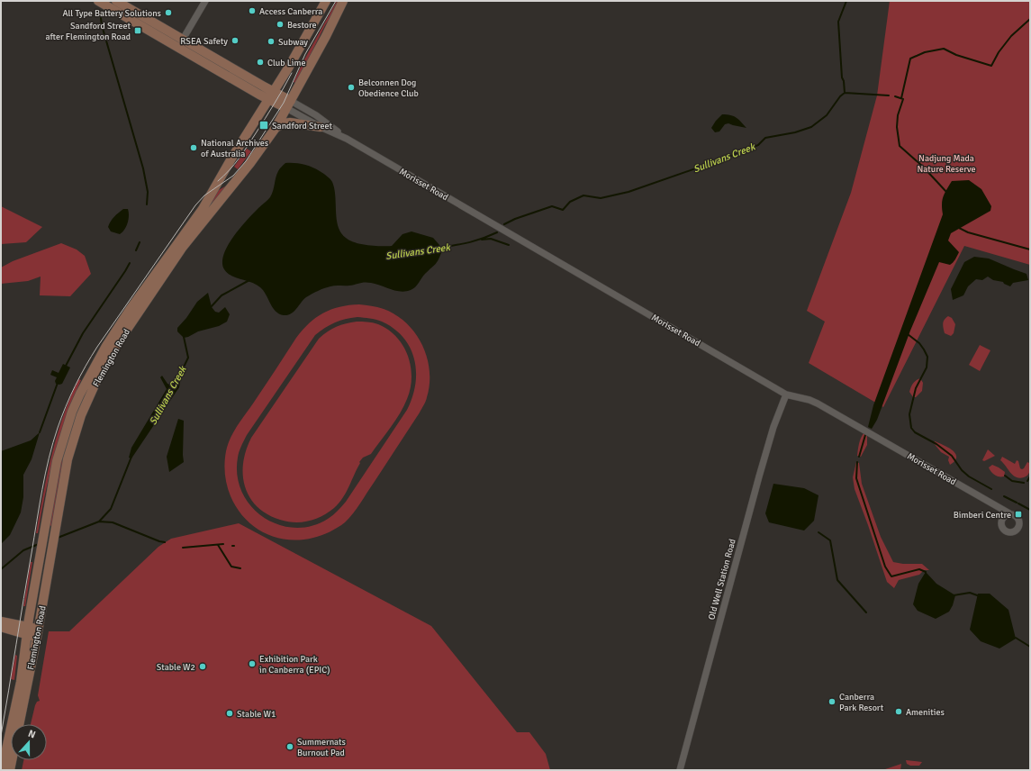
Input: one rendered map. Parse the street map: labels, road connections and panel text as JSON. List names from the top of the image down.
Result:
{
  "streets": {
    "main road": ["Flemington Road"],
    "street": ["Morisset Road", "Old Well Station Road"]
  },
  "crossings": [
    ["Morisset Road", "Flemington Road"],
    ["Morisset Road", "Old Well Station Road"]
  ],
  "water": ["Sullivans Creek"],
  "parks": ["Nadjung Mada Nature Reserve"],
  "places": {
    "other": [
      "Access Canberra",
      "All Type Battery Solutions",
      "Bestore",
      "RSEA Safety",
      "Subway",
      "Club Lime",
      "Belconnen Dog Obedience Club",
      "National Archives of Australia",
      "Exhibition Park in Canberra (EPIC)",
      "Stable W2",
      "Canberra Park Resort",
      "Amenities",
      "Stable W1",
      "Summernats Burnout Pad"
    ],
    "transit": ["Sandford Street after Flemington Road", "Sandford Street", "Bimberi Centre"]
  },
  "north": "top"
}
